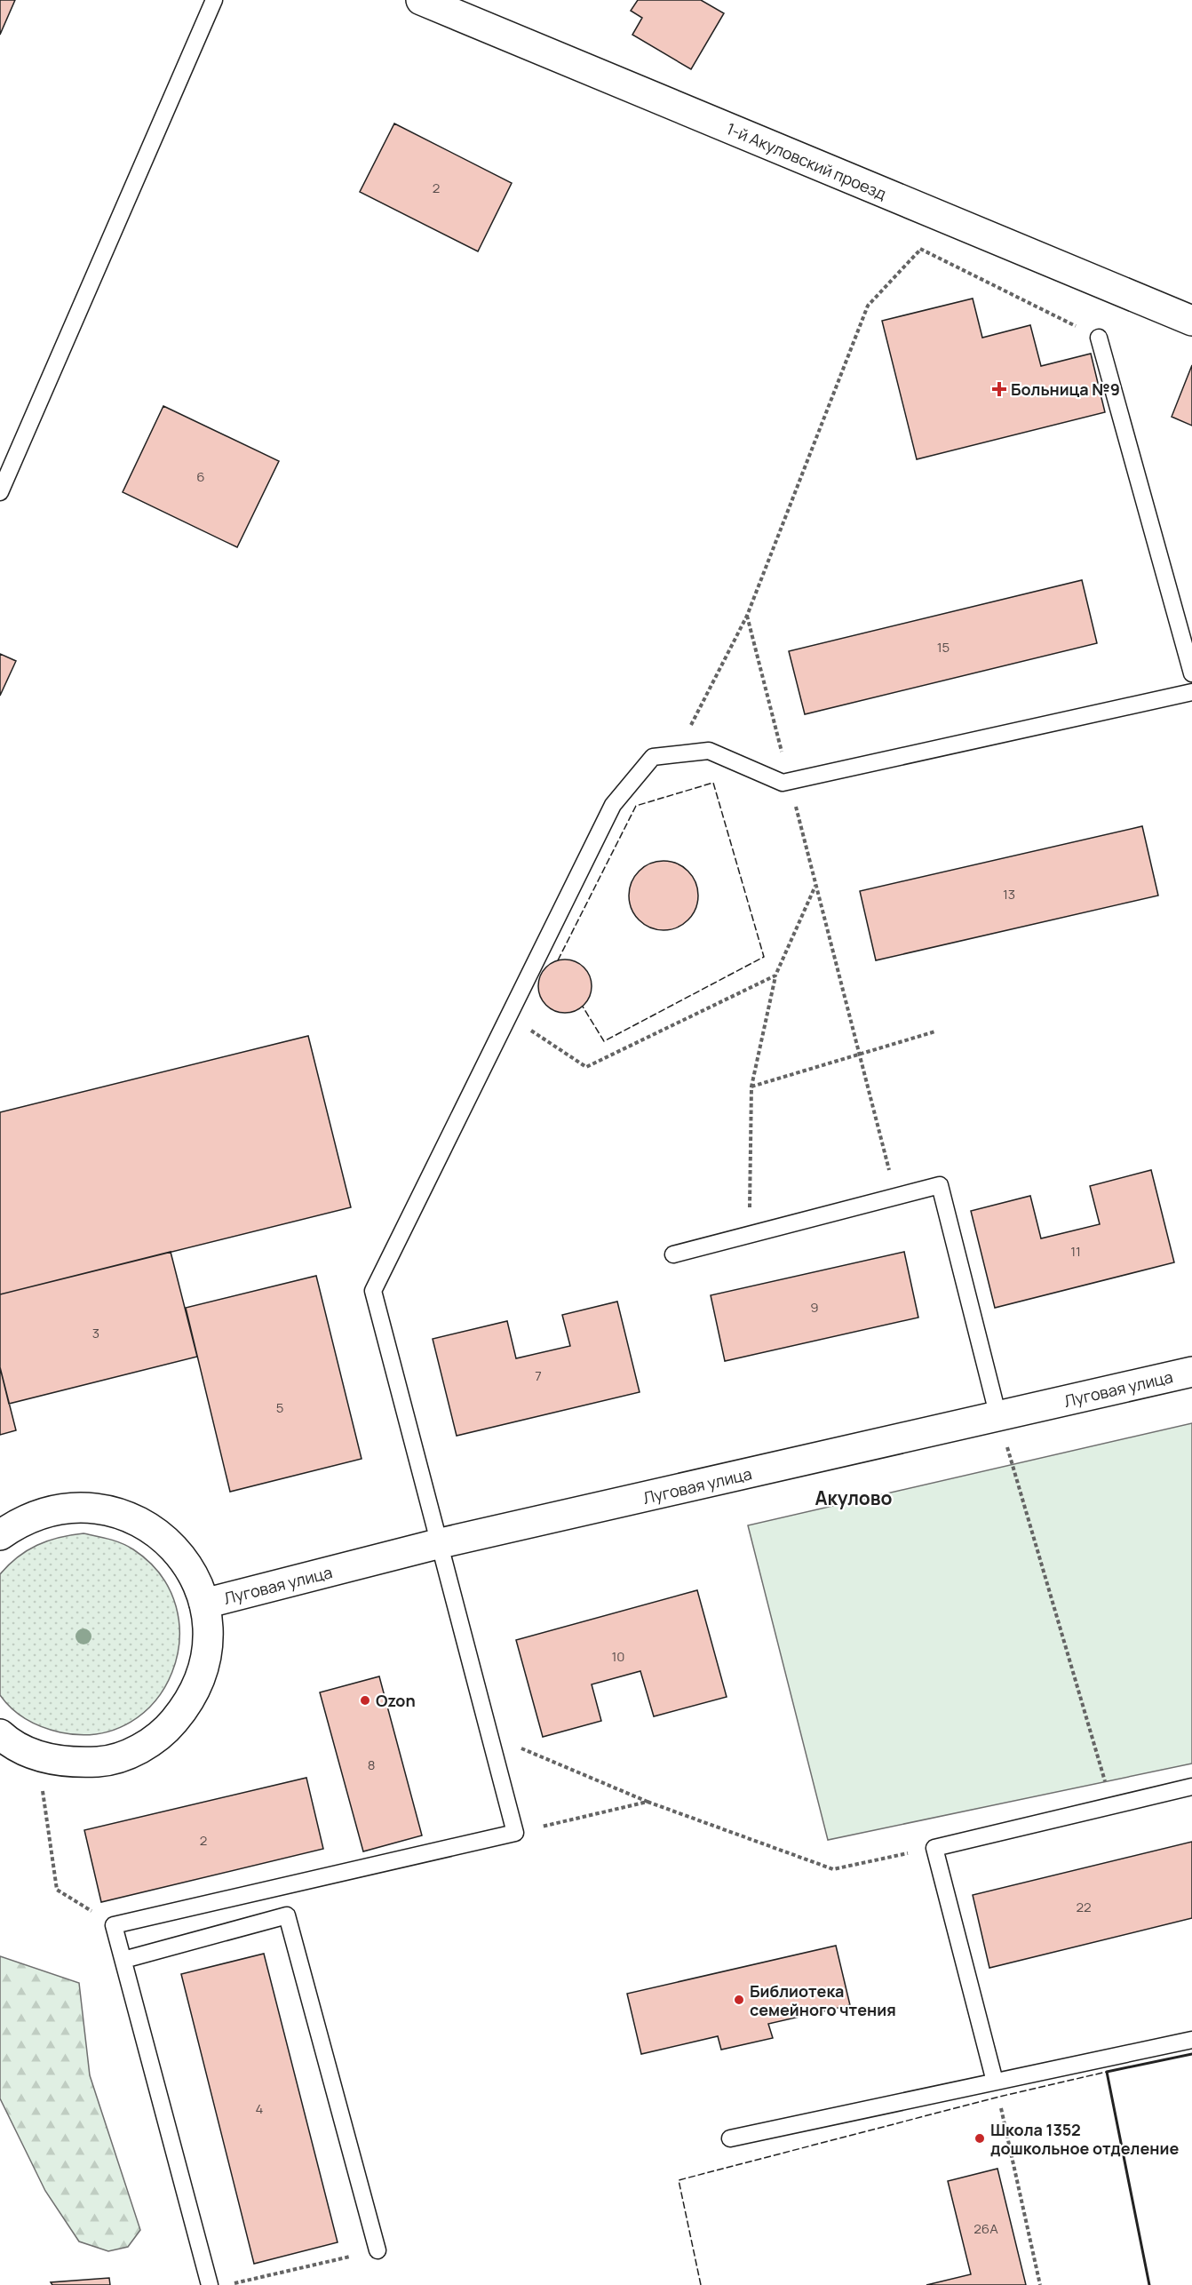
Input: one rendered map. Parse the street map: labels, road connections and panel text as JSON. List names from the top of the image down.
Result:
{
  "streets": {
    "street": ["1-й Акуловский проезд", "Луговая улица"]
  },
  "districts": ["Акулово"],
  "places": {
    "health": ["Больница №9"],
    "other": ["Ozon", "Библиотека семейного чтения", "Школа 1352 дошкольное отделение"]
  },
  "house_numbers": [
    "2",
    "6",
    "15",
    "13",
    "11",
    "9",
    "3",
    "7",
    "5",
    "10",
    "8",
    "2",
    "22",
    "4",
    "26А"
  ]
}
